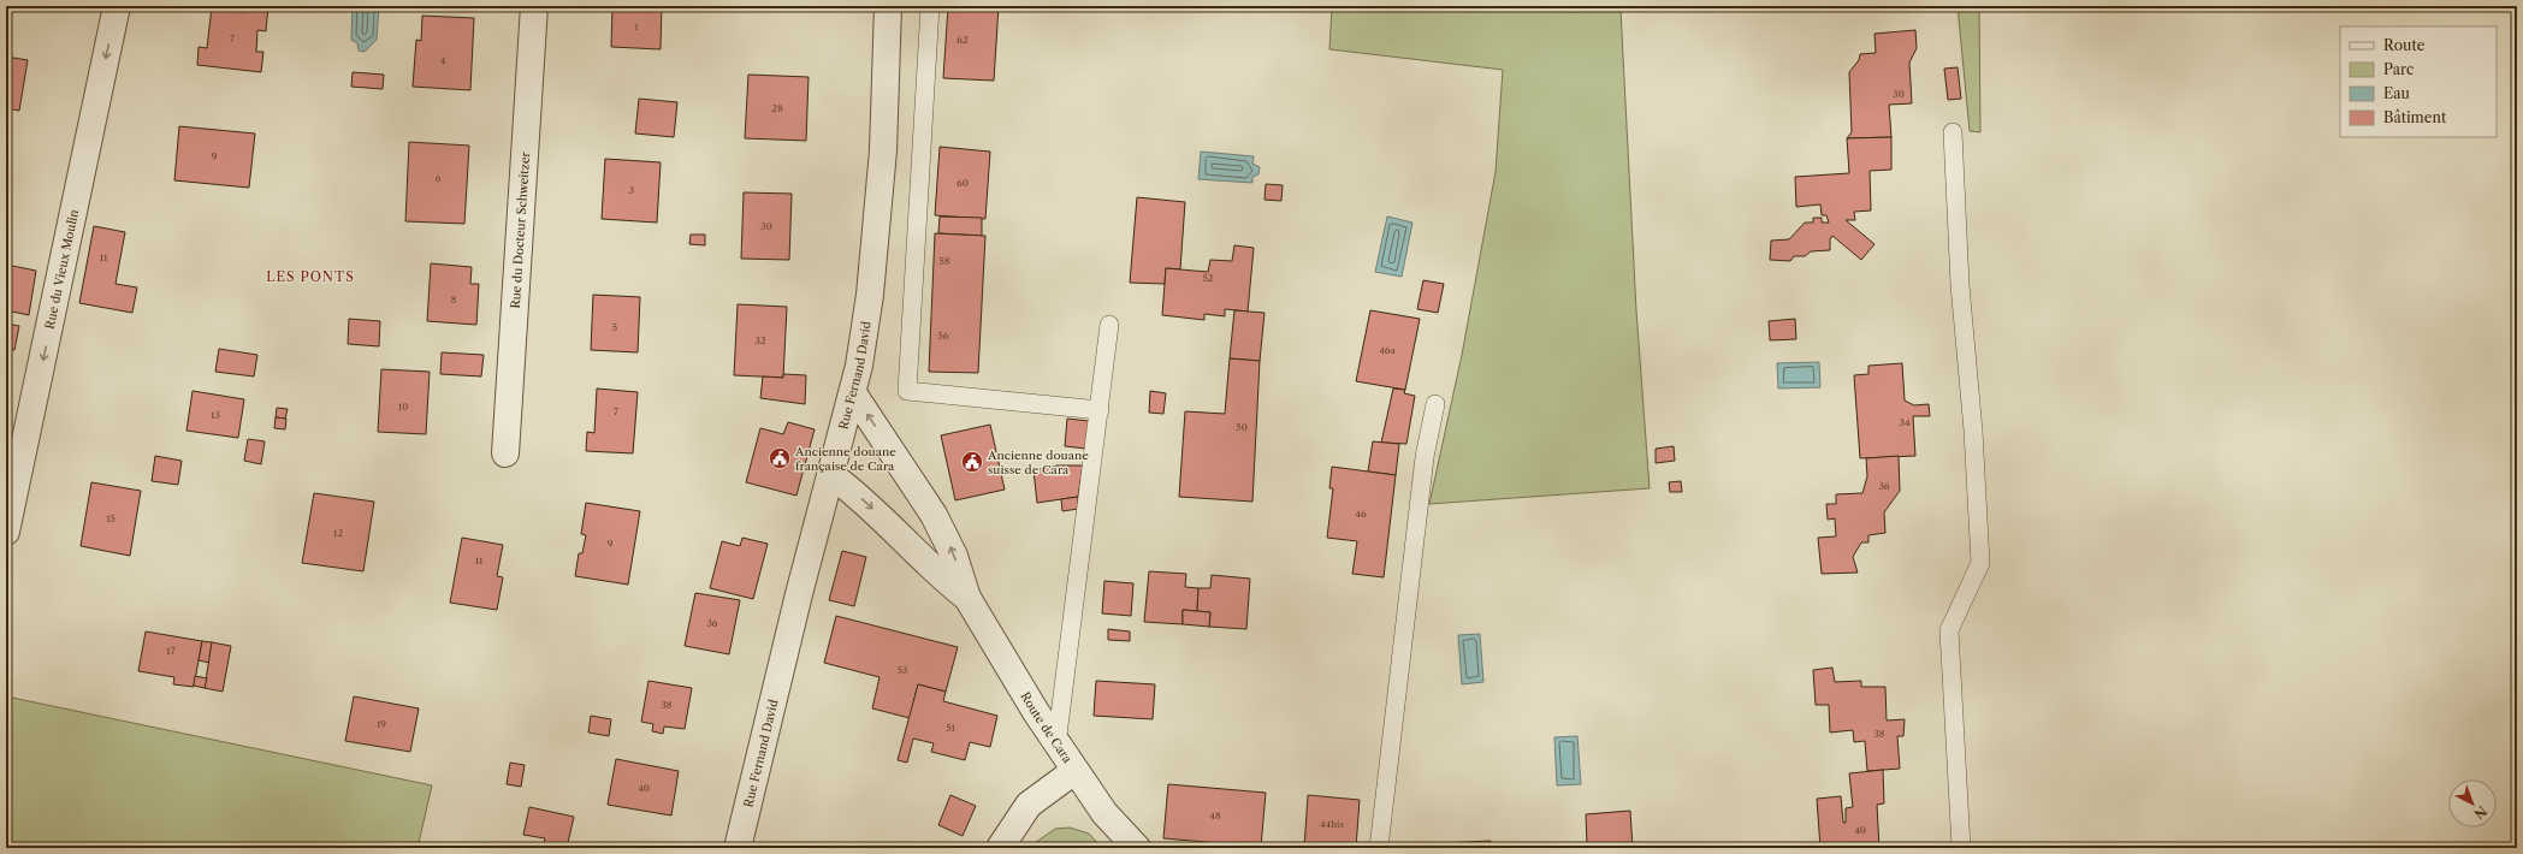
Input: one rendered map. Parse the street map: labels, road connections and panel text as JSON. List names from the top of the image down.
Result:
{
  "streets": {
    "street": [
      "Rue du Docteur Schweitzer",
      "Rue du Vieux Moulin",
      "Rue Fernand David",
      "Route de Cara"
    ]
  },
  "crossings": [
    ["Rue Fernand David", "Route de Cara"]
  ],
  "one_way": ["Rue du Vieux Moulin"],
  "districts": ["LES PONTS"],
  "places": {
    "public building": ["Ancienne douane française de Cara", "Ancienne douane suisse de Cara"]
  },
  "house_numbers": [
    "1",
    "7",
    "62",
    "4",
    "30",
    "28",
    "9",
    "6",
    "60",
    "3",
    "30",
    "11",
    "58",
    "52",
    "8",
    "5",
    "56",
    "32",
    "46a",
    "10",
    "7",
    "13",
    "34",
    "50",
    "36",
    "46",
    "15",
    "12",
    "9",
    "11",
    "36",
    "17",
    "53",
    "38",
    "19",
    "51",
    "38",
    "40",
    "48",
    "44bis",
    "40"
  ],
  "legend": [
    "Route",
    "Parc",
    "Eau",
    "Bâtiment"
  ],
  "north": "bottom right"
}
